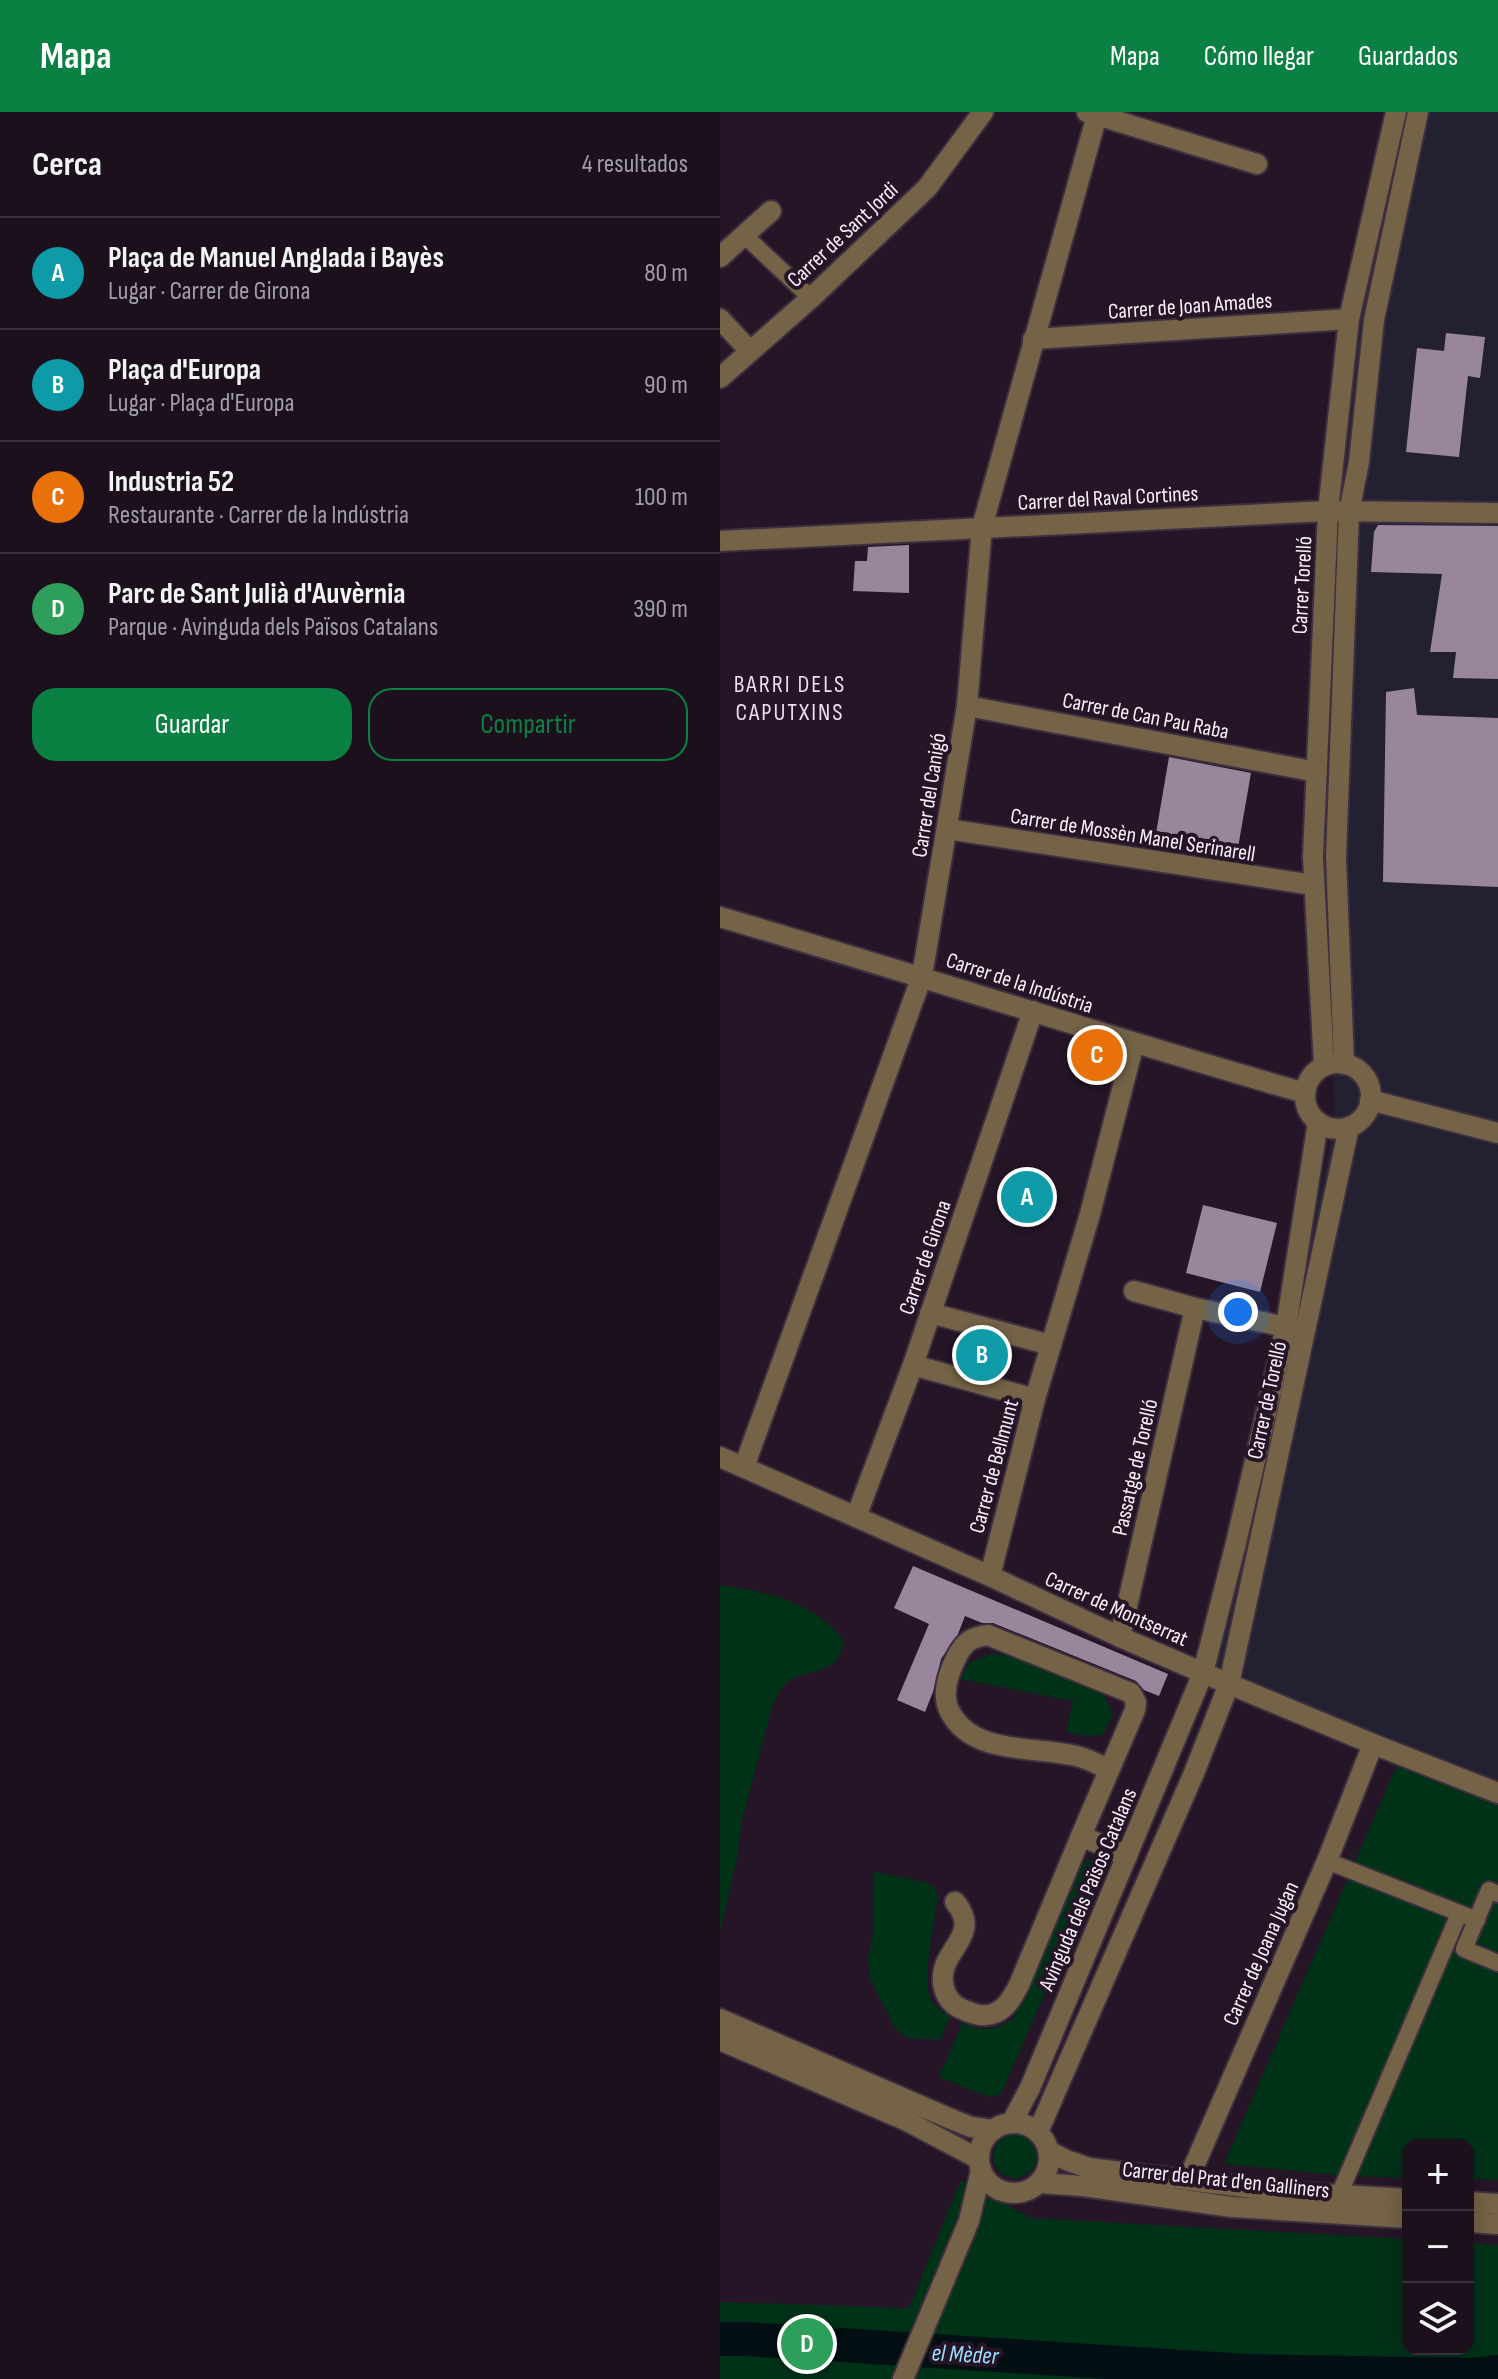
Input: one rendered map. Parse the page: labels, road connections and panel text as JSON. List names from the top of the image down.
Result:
{
  "streets": {
    "street": [
      "Carrer de Sant Jordi",
      "Carrer de Joan Amades",
      "Carrer del Raval Cortines",
      "Carrer Torelló",
      "Carrer de Can Pau Raba",
      "Carrer del Canigó",
      "Carrer de Mossèn Manel Serinarell",
      "Carrer de la Indústria",
      "Carrer de Girona",
      "Carrer de Torelló",
      "Carrer de Bellmunt",
      "Passatge de Torelló",
      "Carrer de Montserrat",
      "Avinguda dels Països Catalans",
      "Carrer de Joana Jugan",
      "Carrer del Prat d'en Galliners"
    ]
  },
  "crossings": [
    ["Carrer de Joan Amades", "Carrer Torelló"],
    ["Carrer de Joan Amades", "Carrer del Canigó"],
    ["Carrer del Raval Cortines", "Carrer Torelló"],
    ["Carrer del Raval Cortines", "Carrer del Canigó"],
    ["Carrer Torelló", "Carrer de Can Pau Raba"],
    ["Carrer Torelló", "Carrer de Mossèn Manel Serinarell"],
    ["Carrer Torelló", "Carrer de la Indústria"],
    ["Carrer Torelló", "Carrer de Torelló"],
    ["Carrer de Can Pau Raba", "Carrer del Canigó"],
    ["Carrer del Canigó", "Carrer de Mossèn Manel Serinarell"],
    ["Carrer del Canigó", "Carrer de la Indústria"],
    ["Carrer del Canigó", "Carrer de Montserrat"],
    ["Carrer de la Indústria", "Carrer de Girona"],
    ["Carrer de la Indústria", "Carrer de Torelló"],
    ["Carrer de la Indústria", "Carrer de Bellmunt"],
    ["Carrer de Girona", "Carrer de Montserrat"],
    ["Carrer de Torelló", "Carrer de Montserrat"],
    ["Carrer de Torelló", "Avinguda dels Països Catalans"],
    ["Carrer de Bellmunt", "Carrer de Montserrat"],
    ["Passatge de Torelló", "Carrer de Montserrat"],
    ["Carrer de Montserrat", "Avinguda dels Països Catalans"],
    ["Carrer de Montserrat", "Carrer de Joana Jugan"],
    ["Avinguda dels Països Catalans", "Carrer del Prat d'en Galliners"],
    ["Carrer de Joana Jugan", "Carrer del Prat d'en Galliners"]
  ],
  "districts": ["BARRI DELS CAPUTXINS"],
  "water": ["el Mèder"],
  "page": {
    "header": "Mapa",
    "nav": ["Mapa", "Cómo llegar", "Guardados"],
    "heading": ["Cerca", "4 resultados"],
    "list": [
      {
        "mark": "A",
        "name": "Plaça de Manuel Anglada i Bayès",
        "note": "Lugar · Carrer de Girona",
        "value": "80 m"
      },
      {
        "mark": "B",
        "name": "Plaça d'Europa",
        "note": "Lugar · Plaça d'Europa",
        "value": "90 m"
      },
      {
        "mark": "C",
        "name": "Industria 52",
        "note": "Restaurante · Carrer de la Indústria",
        "value": "100 m"
      },
      {
        "mark": "D",
        "name": "Parc de Sant Julià d'Auvèrnia",
        "note": "Parque · Avinguda dels Països Catalans",
        "value": "390 m"
      }
    ],
    "buttons": ["Guardar", "Compartir"],
    "pins": [
      "C",
      "A",
      "B",
      "D"
    ],
    "map_buttons": ["+", "−"]
  }
}
